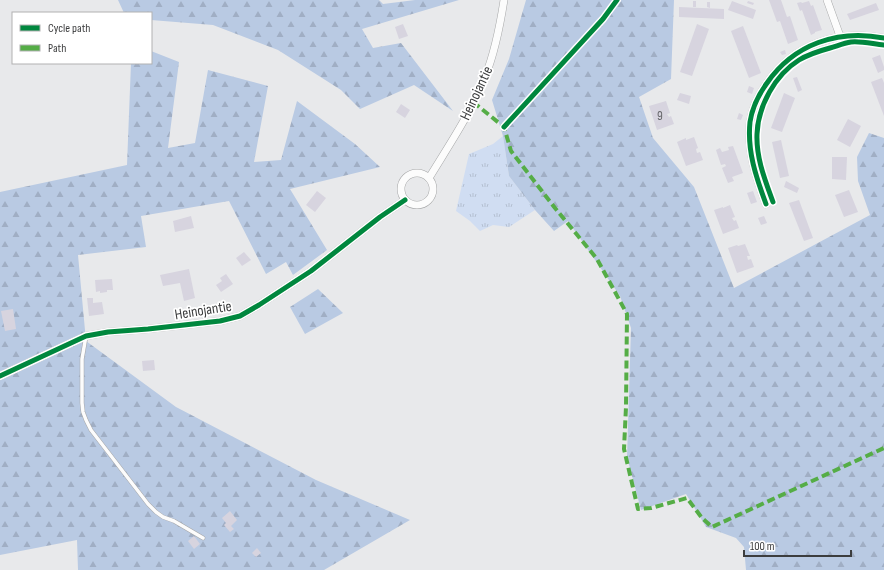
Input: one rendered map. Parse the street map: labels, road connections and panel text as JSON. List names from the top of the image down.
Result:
{
  "streets": {
    "street": ["Heinojantie"]
  },
  "house_numbers": ["9"],
  "legend": ["Cycle path", "Path"],
  "scale_bar": "100 m"
}
